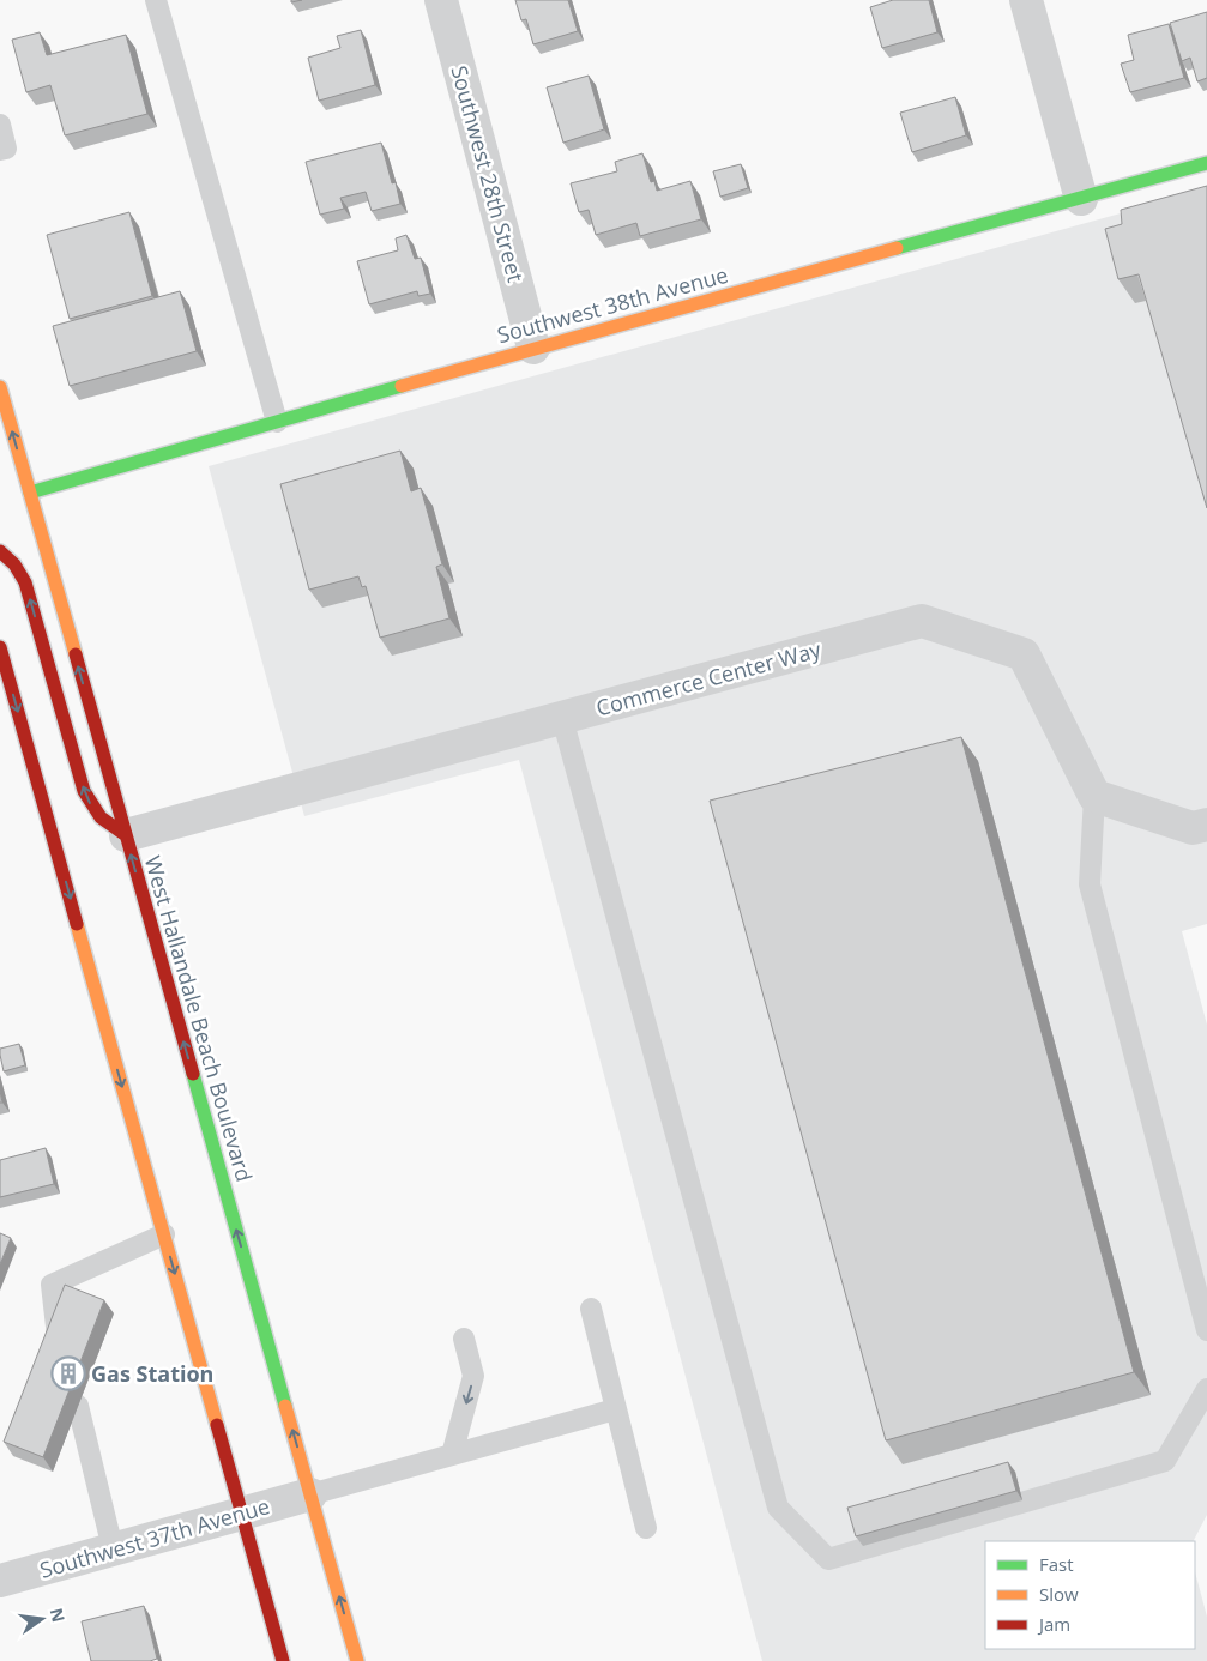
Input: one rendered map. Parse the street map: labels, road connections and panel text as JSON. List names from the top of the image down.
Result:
{
  "streets": {
    "main road": ["Southwest 38th Avenue", "West Hallandale Beach Boulevard"],
    "street": ["Southwest 28th Street", "Commerce Center Way", "Southwest 37th Avenue"]
  },
  "crossings": [
    ["Southwest 28th Street", "Southwest 38th Avenue"],
    ["Southwest 38th Avenue", "West Hallandale Beach Boulevard"],
    ["Commerce Center Way", "West Hallandale Beach Boulevard"],
    ["West Hallandale Beach Boulevard", "Southwest 37th Avenue"]
  ],
  "places": {
    "building": ["Gas Station"]
  },
  "legend": ["Fast", "Slow", "Jam"],
  "north": "right"
}
